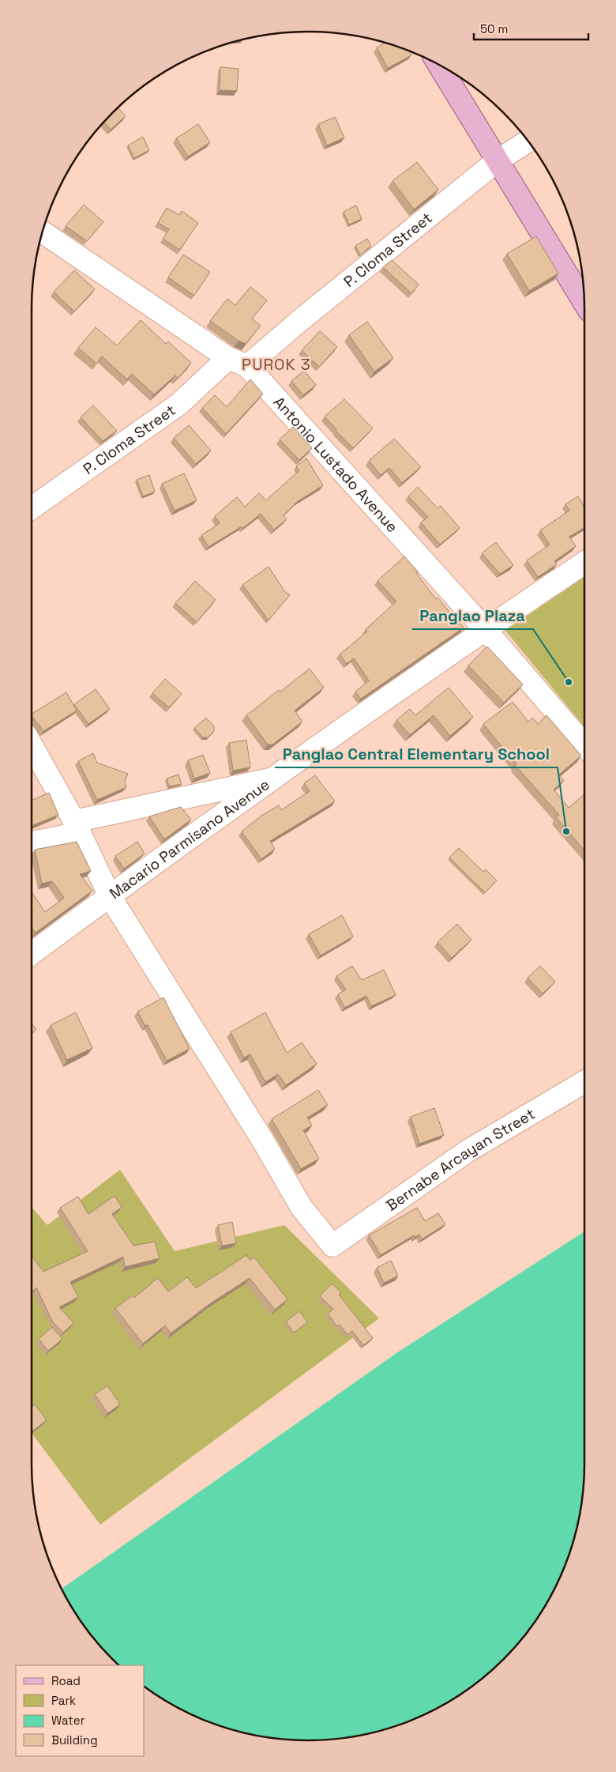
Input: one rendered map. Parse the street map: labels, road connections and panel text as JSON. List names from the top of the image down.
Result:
{
  "streets": {
    "street": [
      "P. Cloma Street",
      "Antonio Lustado Avenue",
      "Macario Parmisano Avenue",
      "Bernabe Arcayan Street"
    ]
  },
  "crossings": [
    ["P. Cloma Street", "Antonio Lustado Avenue"],
    ["Antonio Lustado Avenue", "Macario Parmisano Avenue"],
    ["Macario Parmisano Avenue", "Bernabe Arcayan Street"]
  ],
  "districts": ["PUROK 3"],
  "places": ["Panglao Plaza", "Panglao Central Elementary School"],
  "legend": [
    "Road",
    "Park",
    "Water",
    "Building"
  ],
  "scale_bar": "50 m"
}
